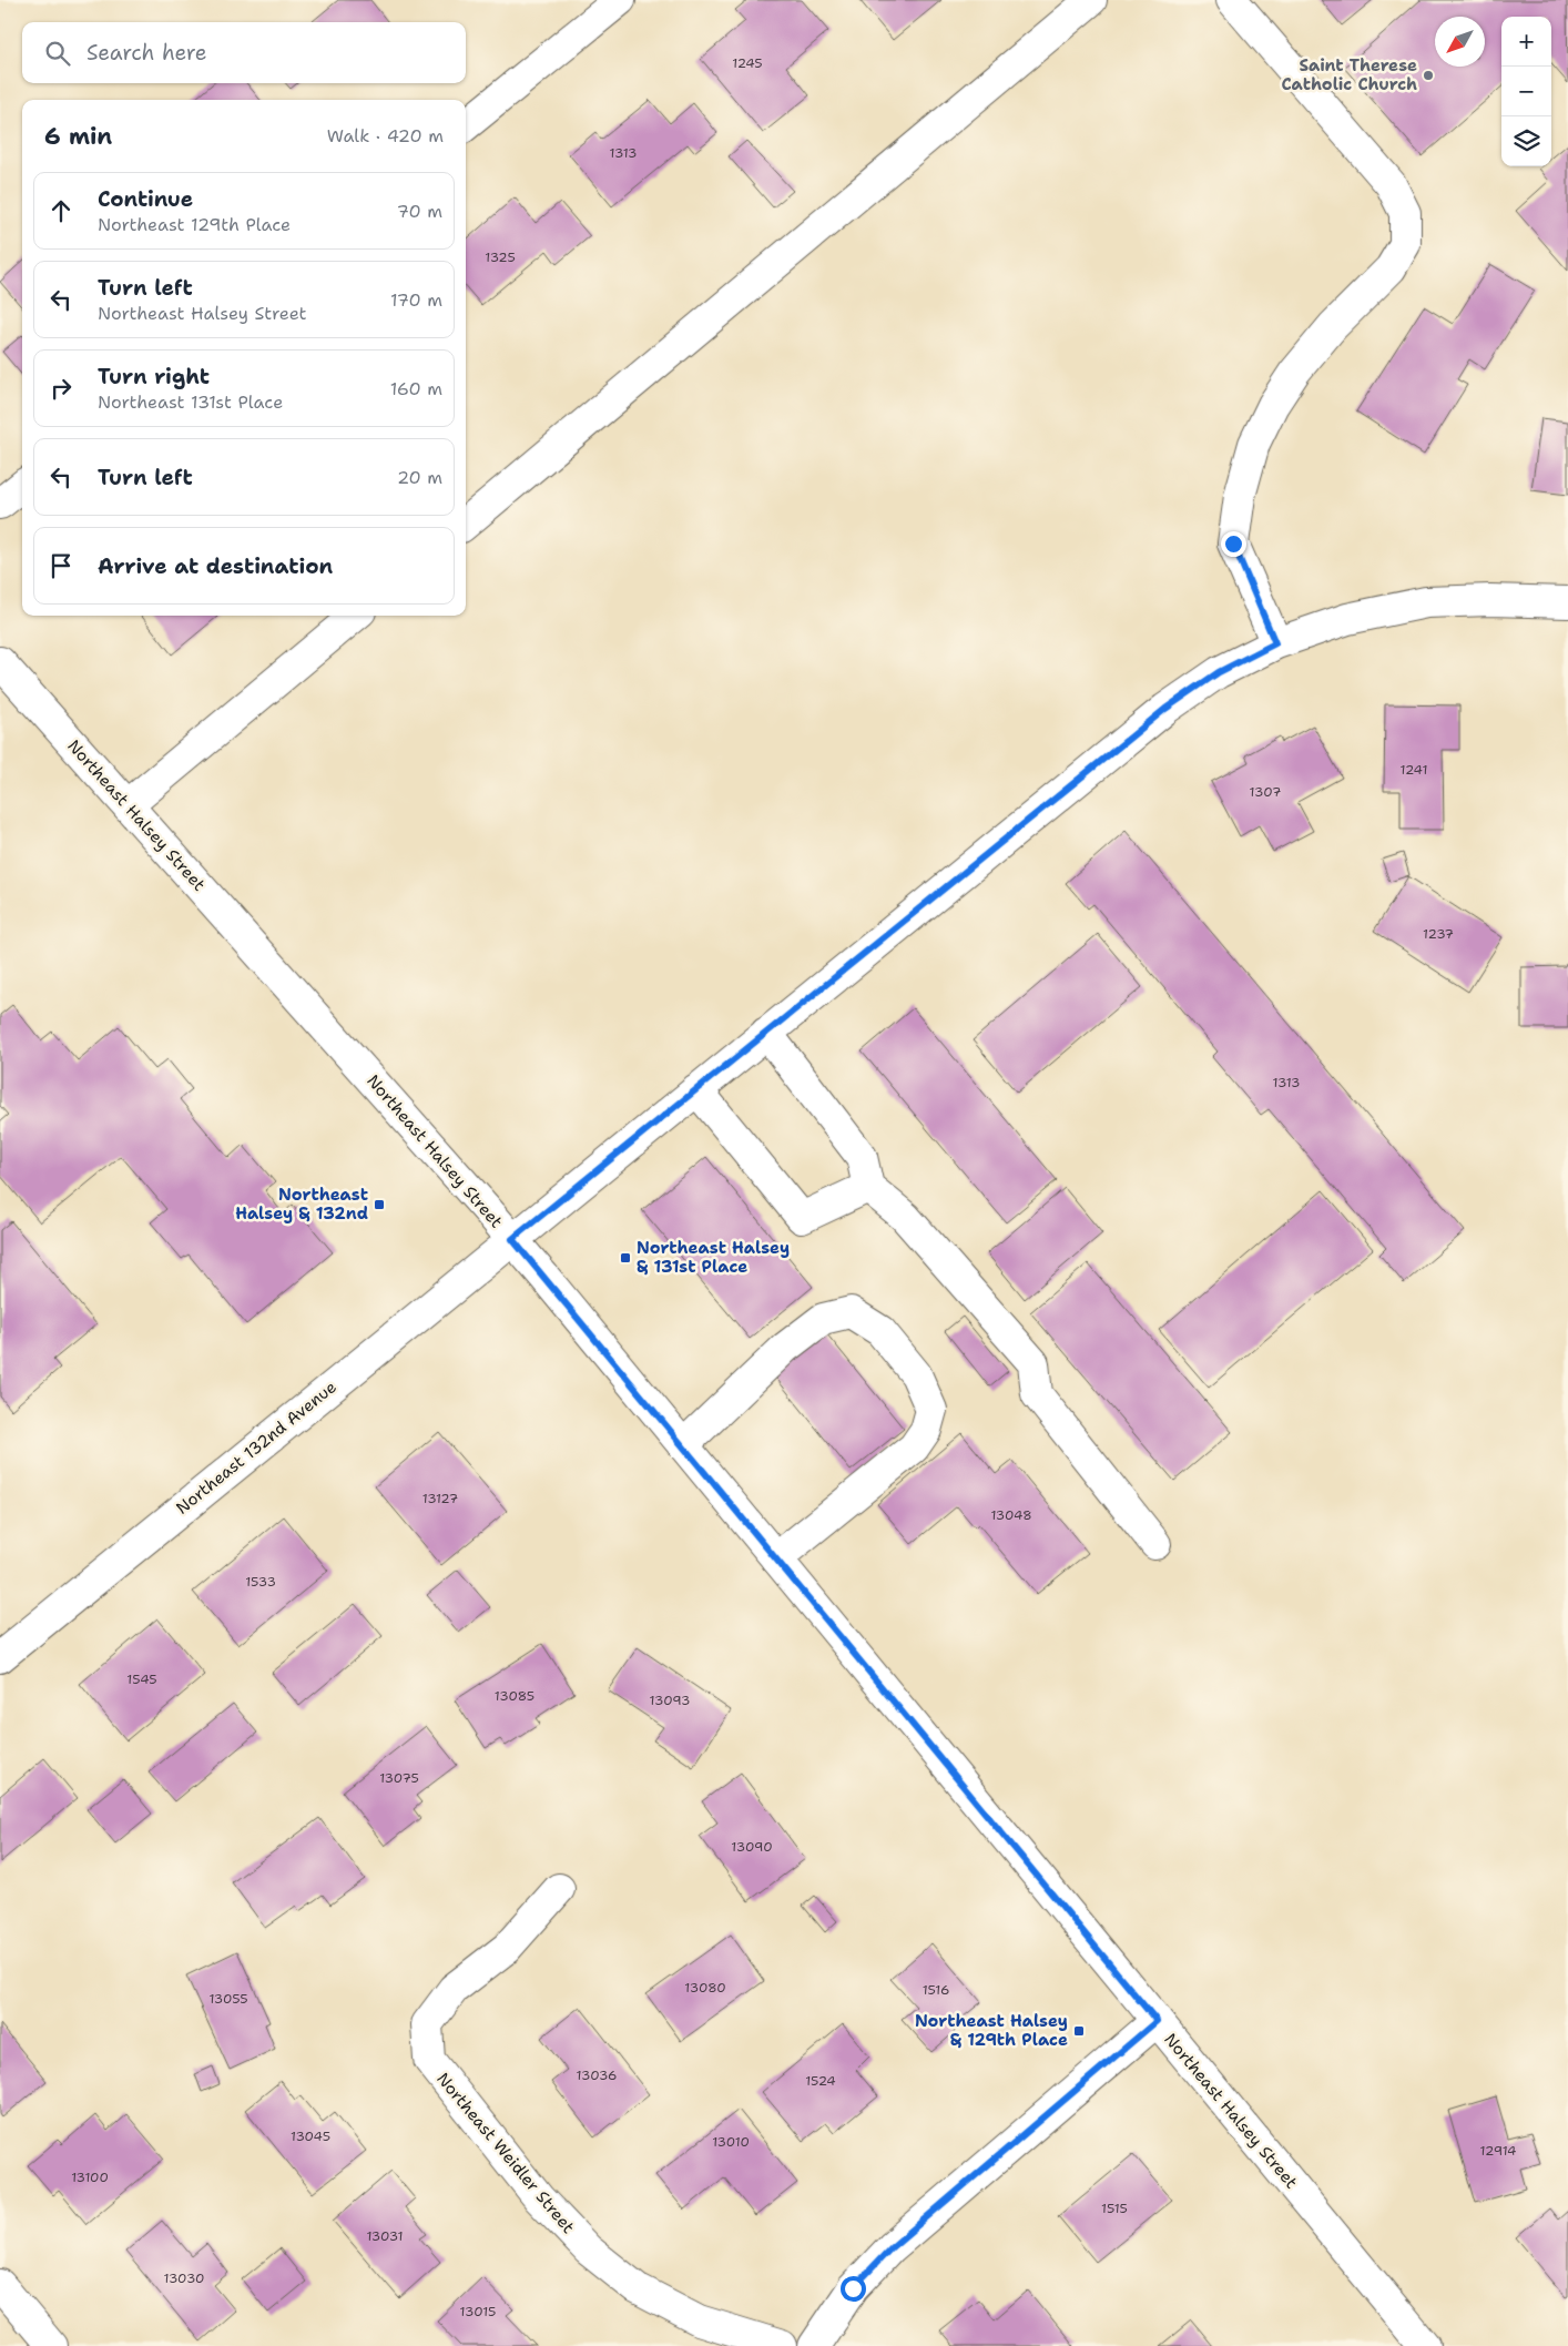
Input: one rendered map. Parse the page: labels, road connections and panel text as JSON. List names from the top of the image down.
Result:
{
  "streets": {
    "street": ["Northeast Halsey Street", "Northeast 132nd Avenue", "Northeast Weidler Street"]
  },
  "crossings": [
    ["Northeast Halsey Street", "Northeast 132nd Avenue"]
  ],
  "places": {
    "other": ["Saint Therese Catholic Church"],
    "transit": ["Northeast Halsey & 132nd", "Northeast Halsey & 131st Place", "Northeast Halsey & 129th Place"]
  },
  "house_numbers": [
    "1245",
    "1313",
    "1325",
    "1241",
    "1307",
    "1237",
    "1313",
    "13127",
    "13048",
    "1533",
    "1545",
    "13085",
    "13093",
    "13075",
    "13090",
    "13080",
    "1516",
    "13055",
    "13036",
    "1524",
    "13045",
    "13010",
    "12914",
    "13100",
    "1515",
    "13031",
    "13030",
    "13015"
  ],
  "north": "bottom left",
  "page": {
    "map_buttons": ["+", "−"],
    "search": "Search here",
    "heading": ["6 min", "Walk · 420 m"],
    "list": [
      ["Continue", "Northeast 129th Place", "70 m"],
      ["Turn left", "Northeast Halsey Street", "170 m"],
      ["Turn right", "Northeast 131st Place", "160 m"],
      ["Turn left", "20 m"],
      "Arrive at destination"
    ]
  }
}
